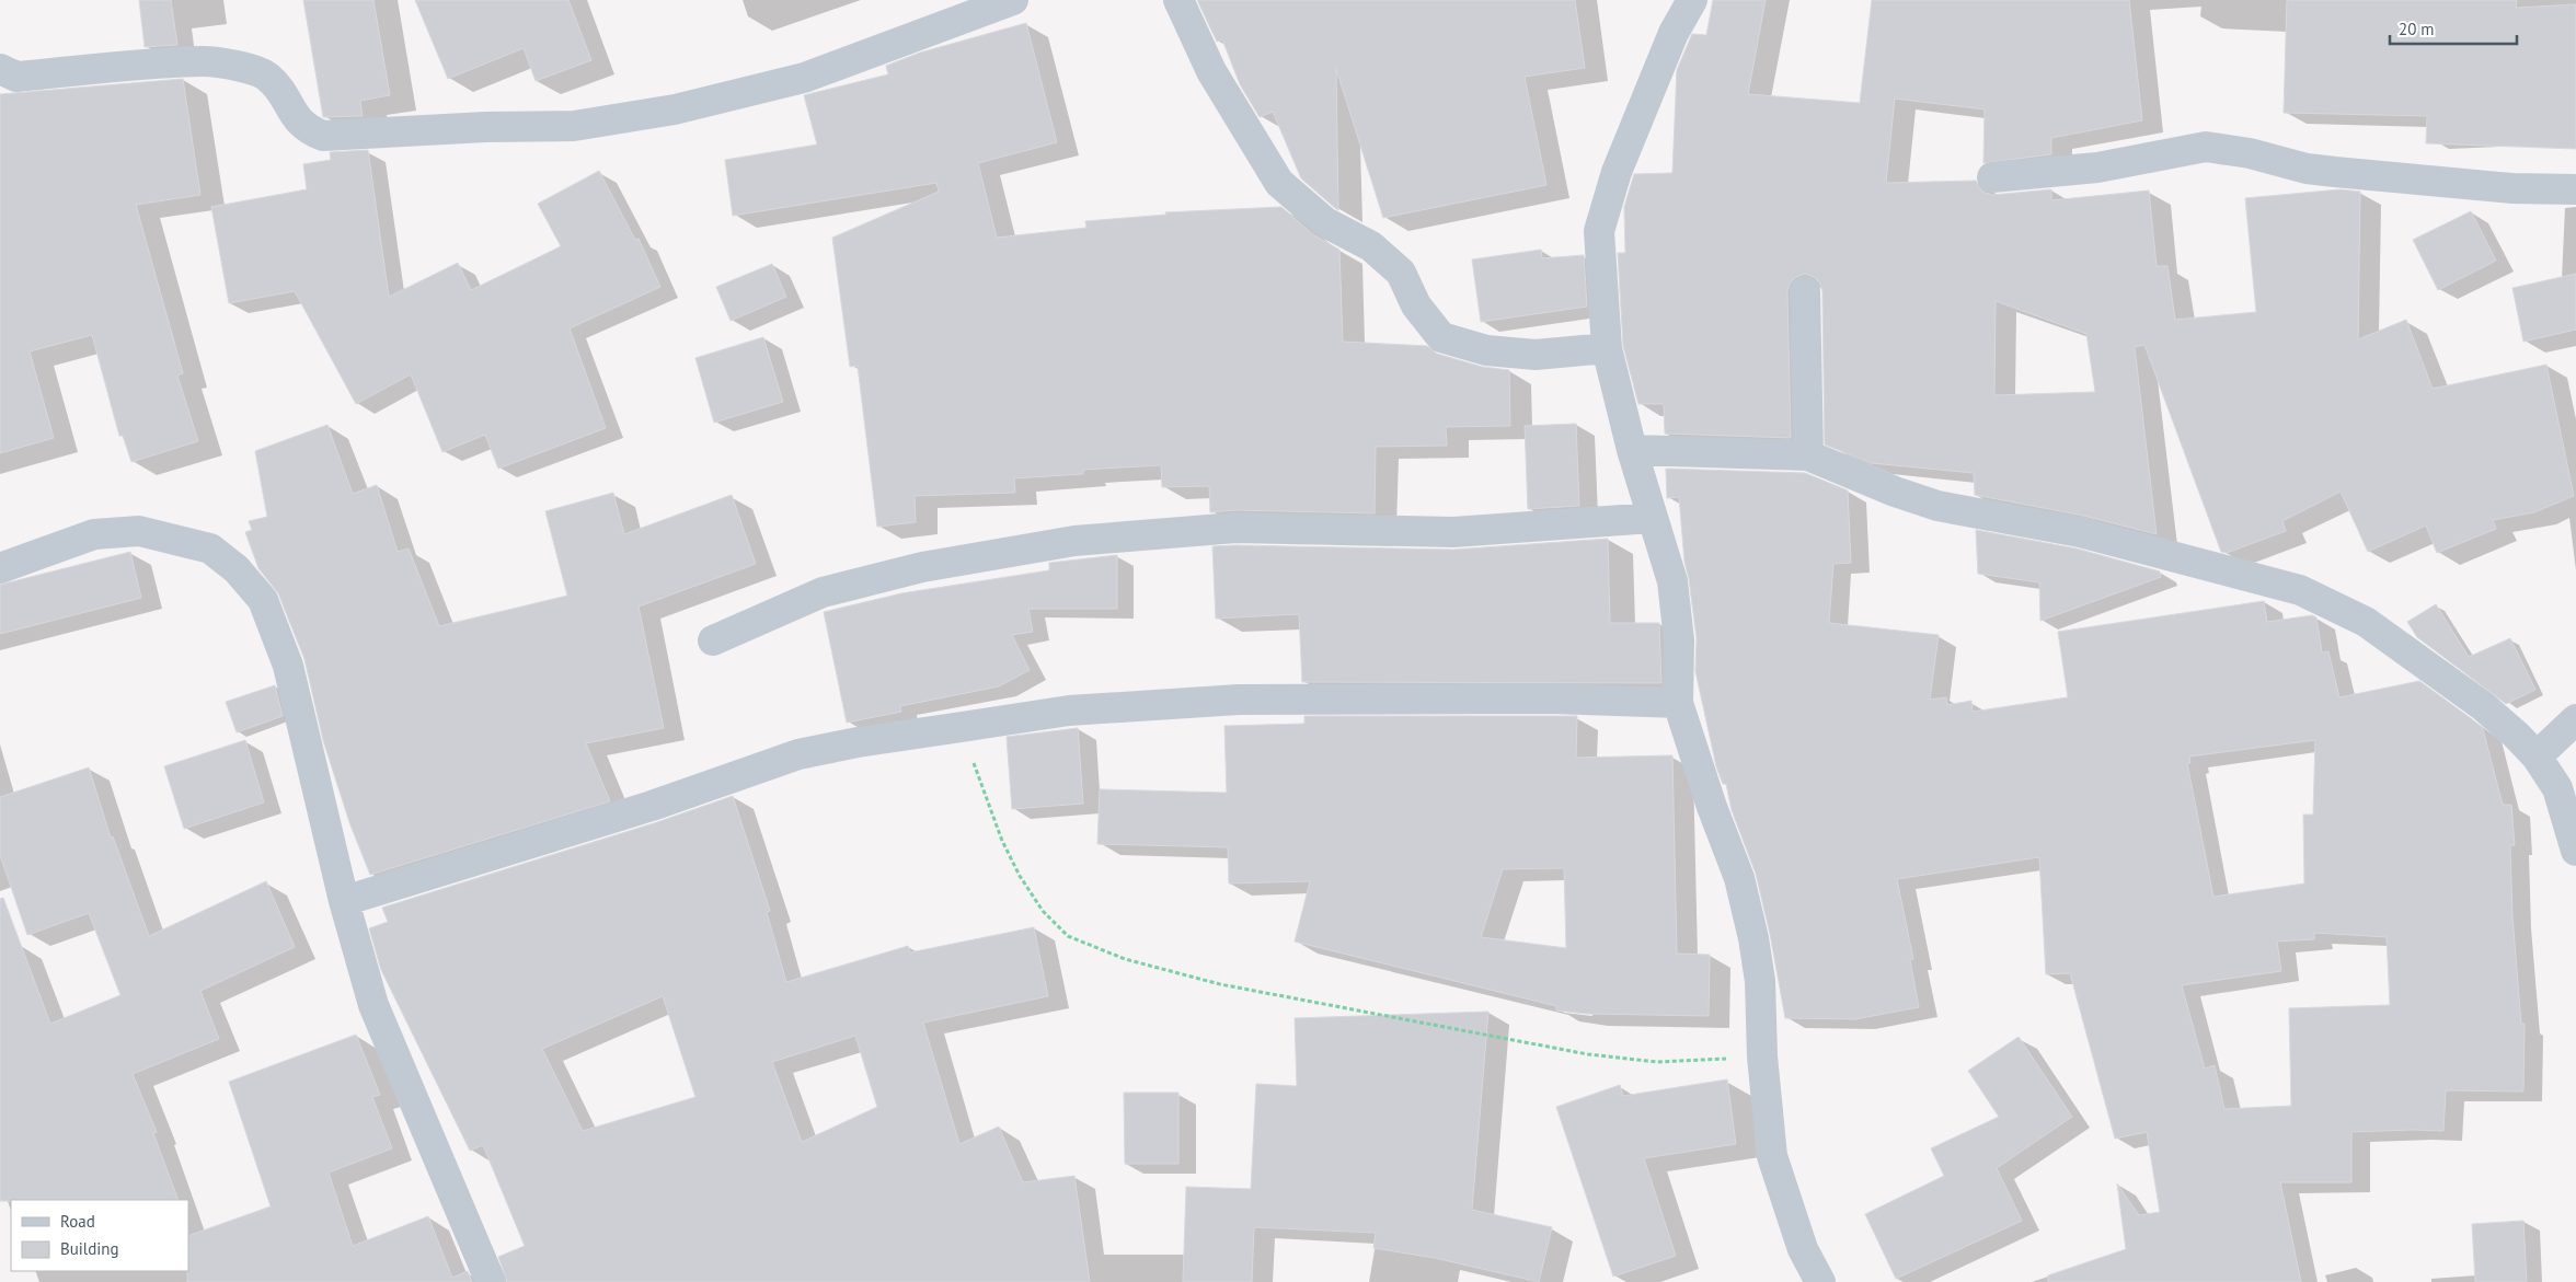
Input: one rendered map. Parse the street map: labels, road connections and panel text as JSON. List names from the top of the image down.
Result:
{
  "legend": ["Road", "Building"],
  "scale_bar": "20 m"
}
